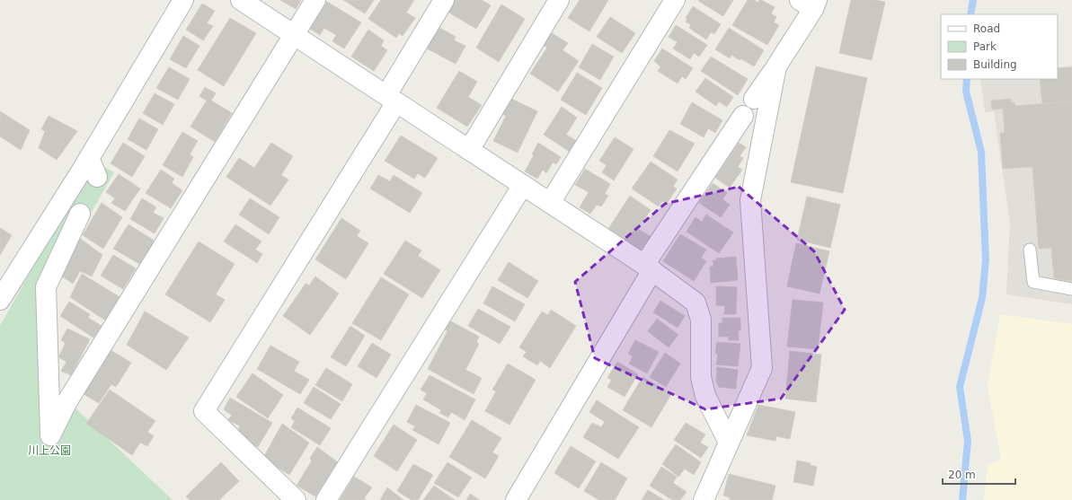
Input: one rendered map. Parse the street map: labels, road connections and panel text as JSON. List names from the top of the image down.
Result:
{
  "parks": ["川上公園"],
  "legend": ["Road", "Park", "Building"],
  "scale_bar": "20 m"
}
